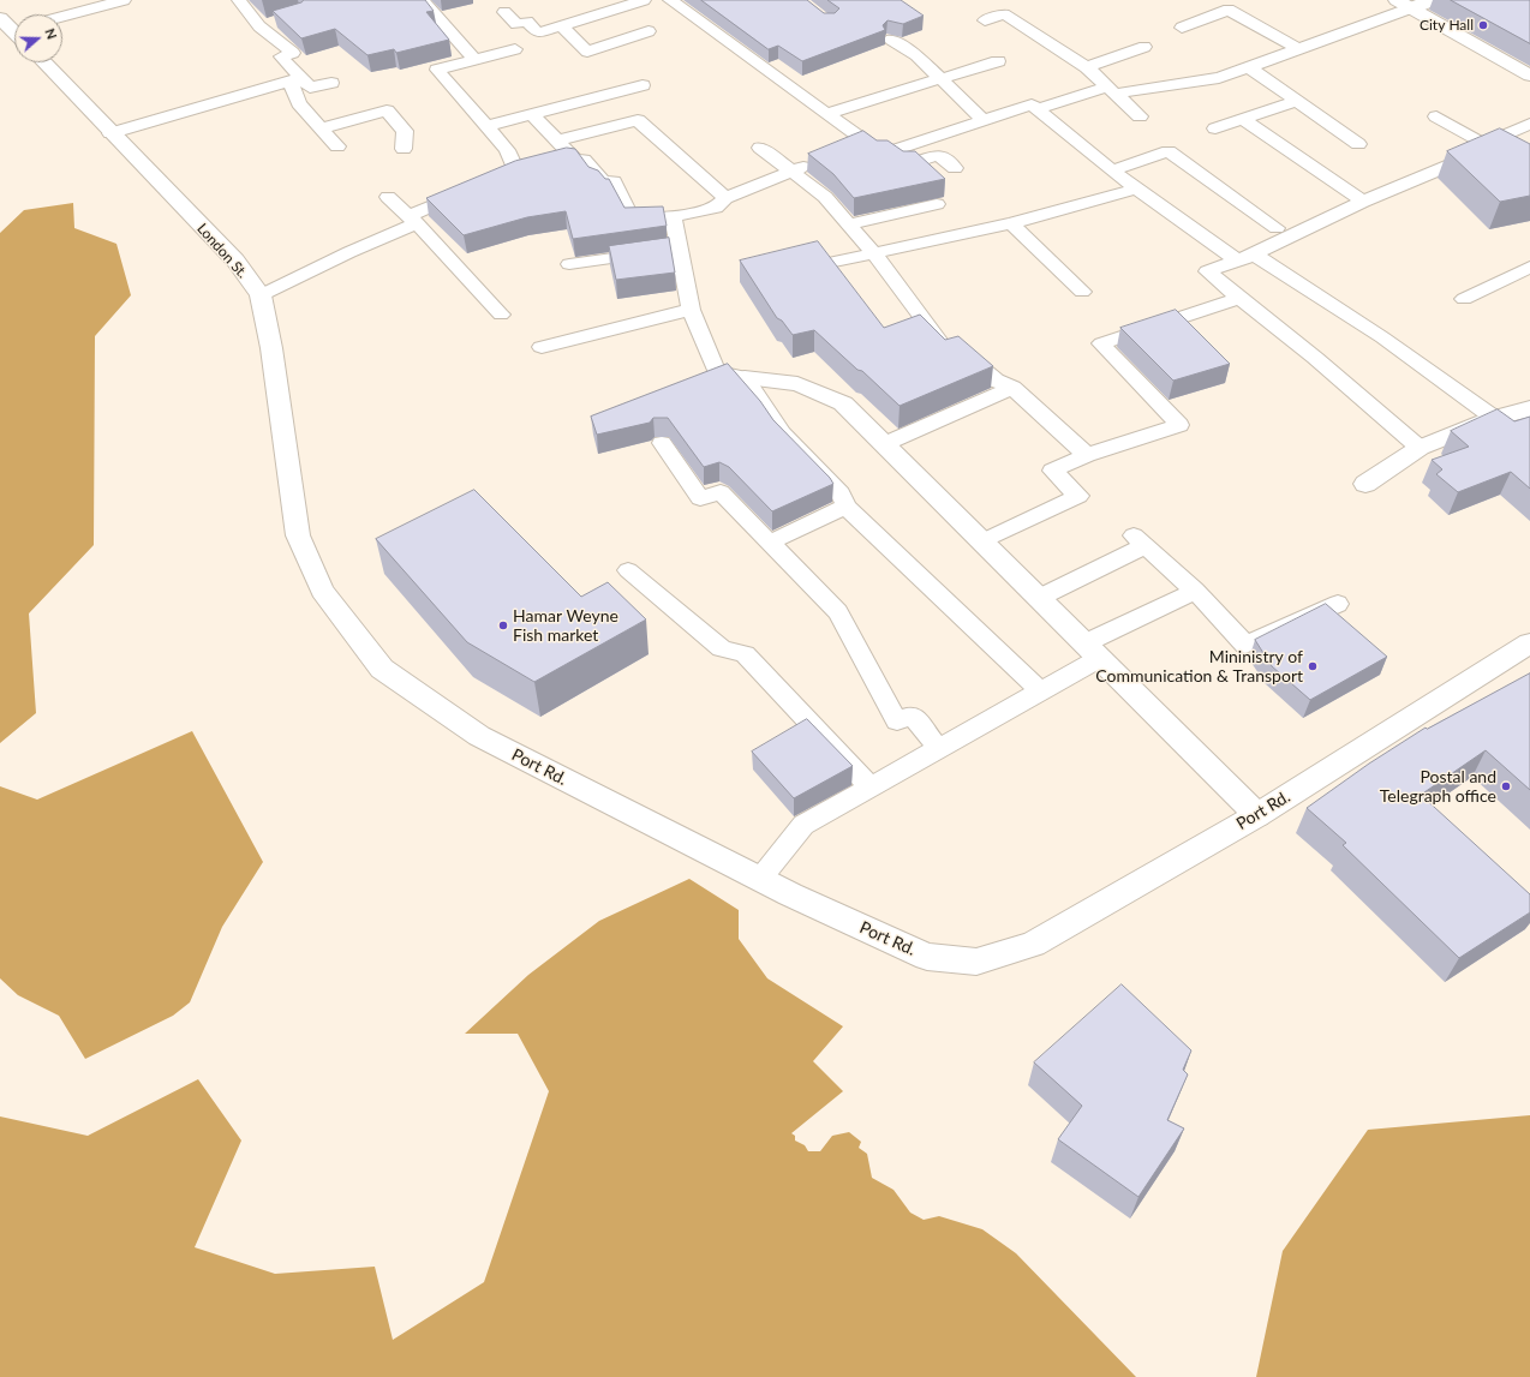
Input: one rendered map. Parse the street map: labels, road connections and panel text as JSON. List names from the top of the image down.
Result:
{
  "streets": {
    "main road": ["London St.", "Port Rd."]
  },
  "crossings": [
    ["London St.", "Port Rd."]
  ],
  "places": [
    "City Hall",
    "Hamar Weyne Fish market",
    "Mininistry of Communication & Transport",
    "Postal and Telegraph office"
  ],
  "north": "right"
}
